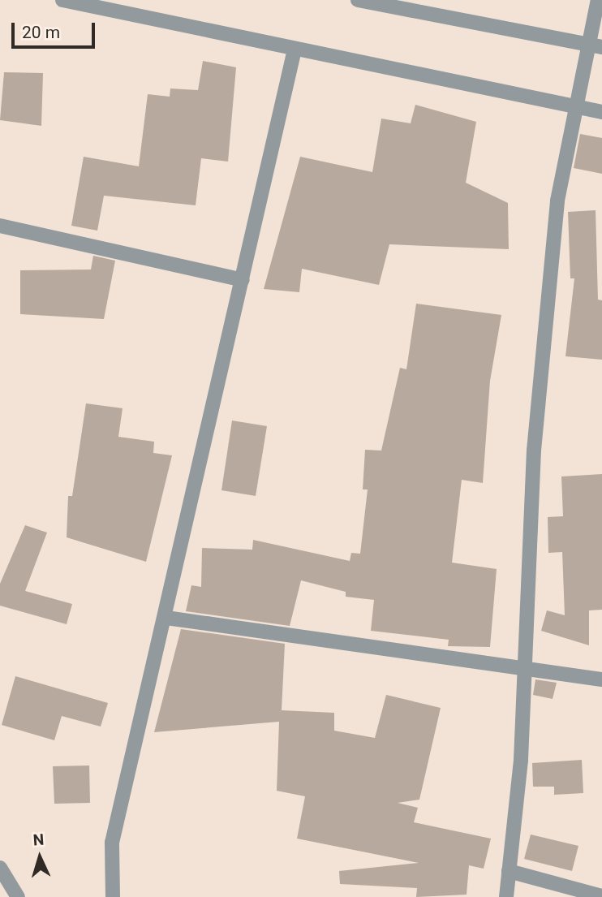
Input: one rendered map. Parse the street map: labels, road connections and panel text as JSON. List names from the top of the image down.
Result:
{
  "scale_bar": "20 m",
  "north": "top"
}
